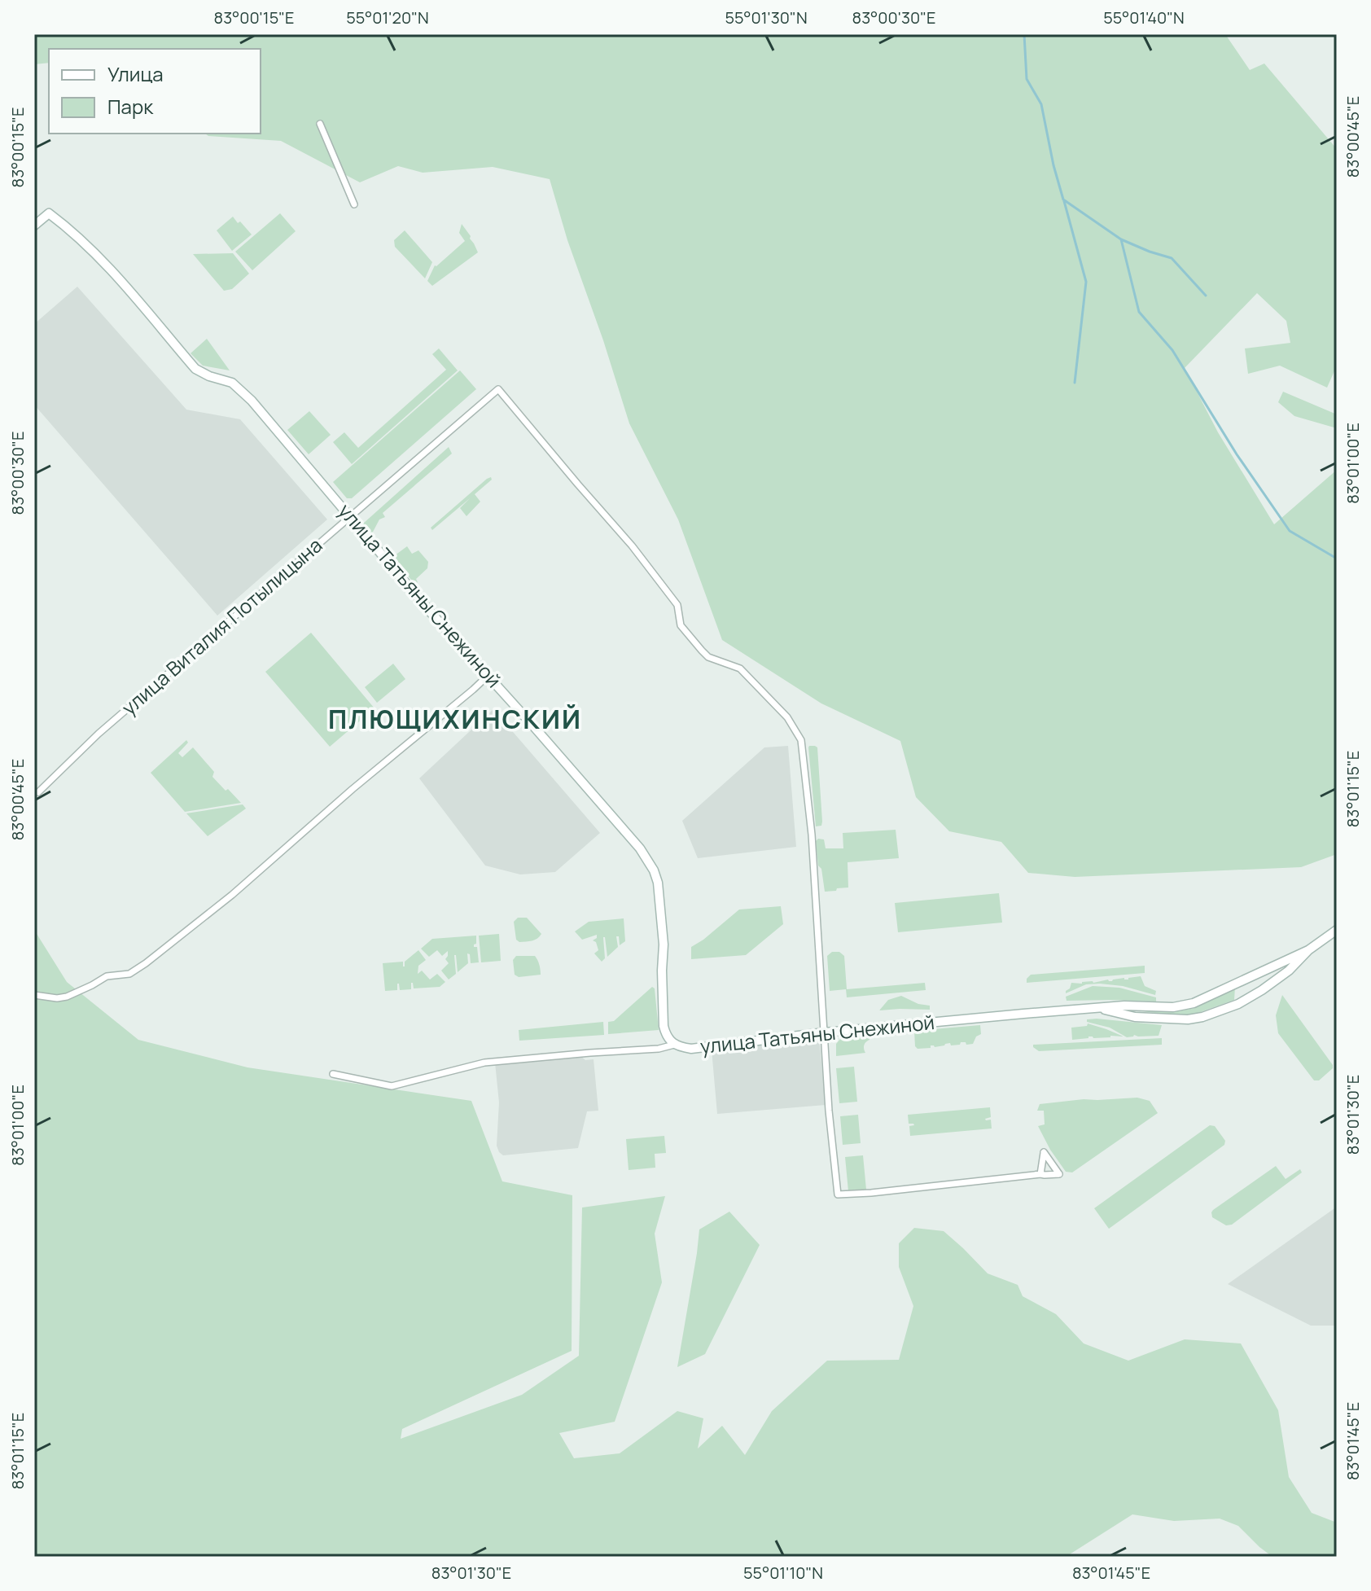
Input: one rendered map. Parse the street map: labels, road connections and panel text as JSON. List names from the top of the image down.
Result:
{
  "streets": {
    "street": ["улица Татьяны Снежиной", "улица Виталия Потылицына"]
  },
  "crossings": [
    ["улица Татьяны Снежиной", "улица Виталия Потылицына"]
  ],
  "districts": ["ПЛЮЩИХИНСКИЙ"],
  "legend": ["Улица", "Парк"],
  "coordinates": [
    "83°00'15\"E",
    "55°01'20\"N",
    "55°01'30\"N",
    "83°00'30\"E",
    "55°01'40\"N",
    "83°00'45\"E",
    "83°01'00\"E",
    "83°01'15\"E",
    "83°01'30\"E",
    "83°01'45\"E",
    "55°01'10\"N"
  ]
}
